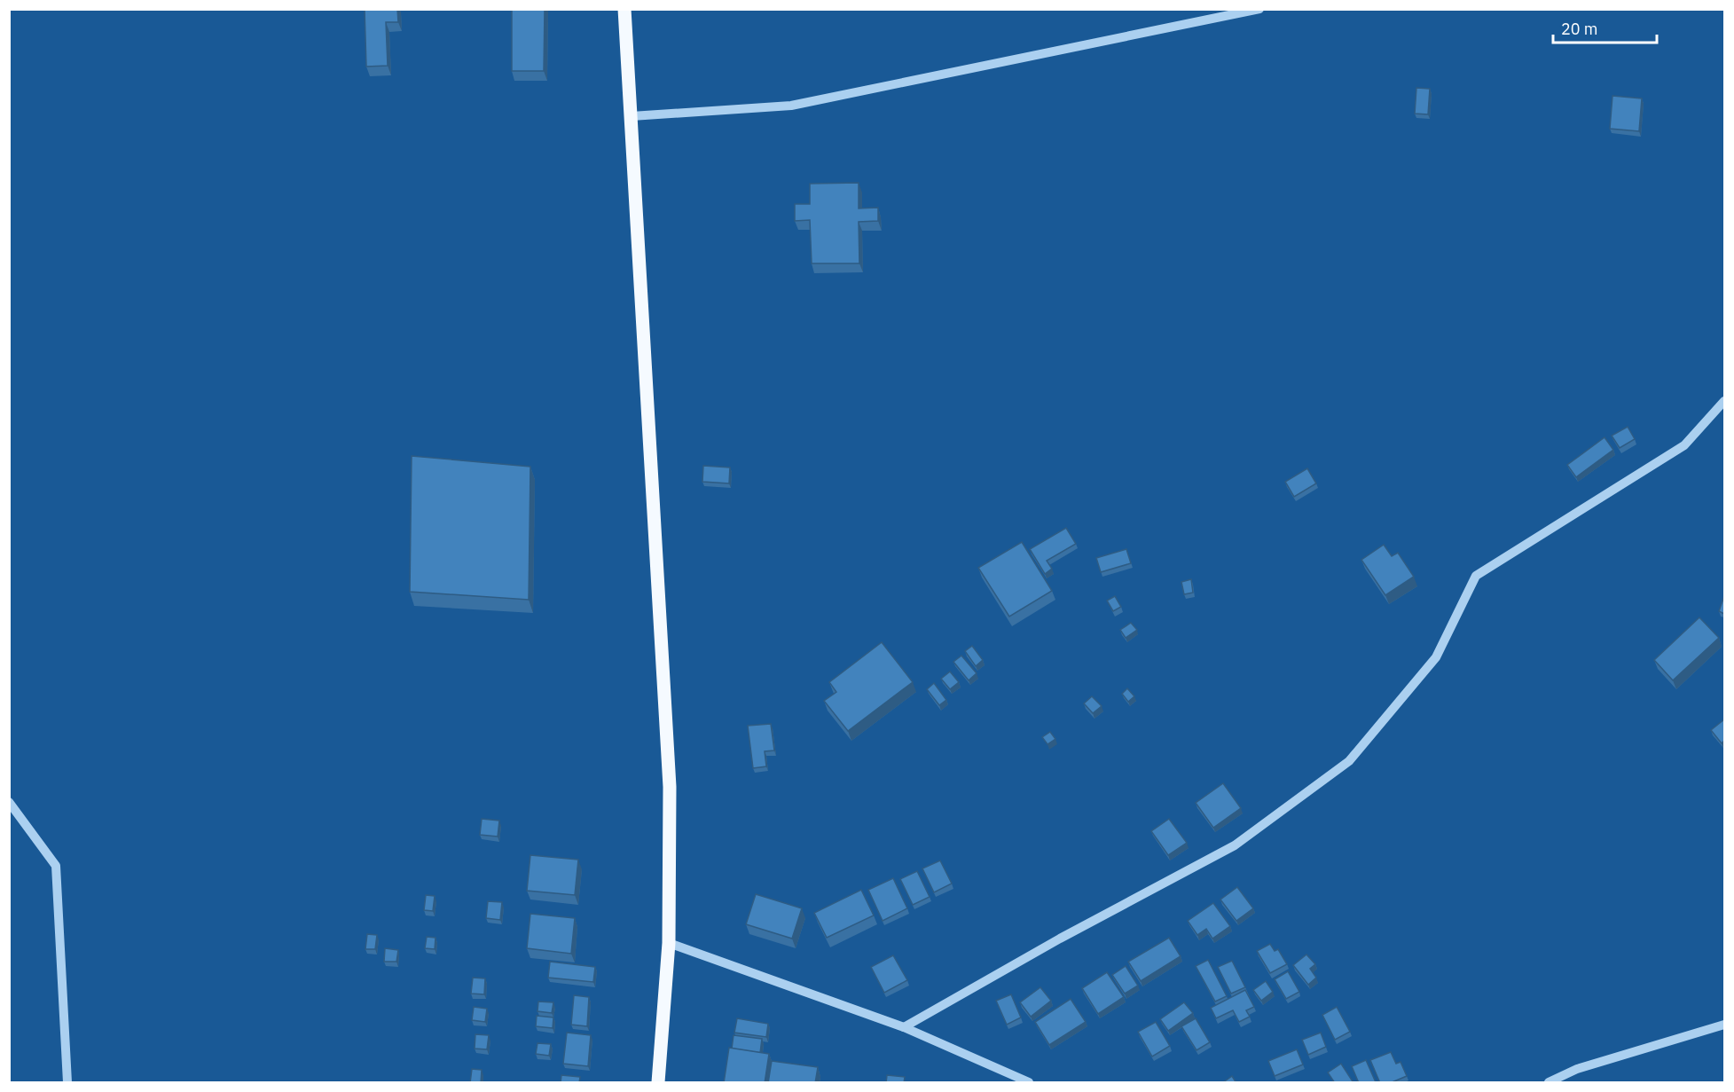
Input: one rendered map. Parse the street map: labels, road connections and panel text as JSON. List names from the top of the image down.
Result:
{
  "scale_bar": "20 m"
}
